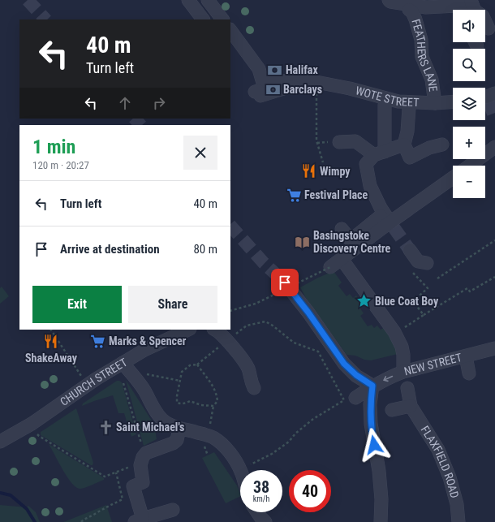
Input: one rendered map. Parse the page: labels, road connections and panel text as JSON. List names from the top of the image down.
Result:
{
  "streets": {
    "street": [
      "FEATHERS LANE",
      "WOTE STREET",
      "NEW STREET",
      "CHURCH STREET",
      "FLAXFIELD ROAD"
    ]
  },
  "crossings": [
    ["FEATHERS LANE", "WOTE STREET"]
  ],
  "places": {
    "bank": ["Halifax", "Barclays"],
    "restaurant": ["Wimpy", "ShakeAway"],
    "supermarket": ["Festival Place", "Marks & Spencer"],
    "library": ["Basingstoke Discovery Centre"],
    "place": ["Blue Coat Boy"],
    "church": ["Saint Michael's"]
  },
  "page": {
    "map_buttons": ["+", "−"],
    "turn": ["40 m", "Turn left"],
    "heading": ["1 min", "120 m · 20:27"],
    "list": [
      {
        "name": "Turn left",
        "value": "40 m"
      },
      {
        "name": "Arrive at destination",
        "value": "80 m"
      }
    ],
    "buttons": ["Exit", "Share"],
    "speed": "38 km/h",
    "limit": "40"
  }
}
